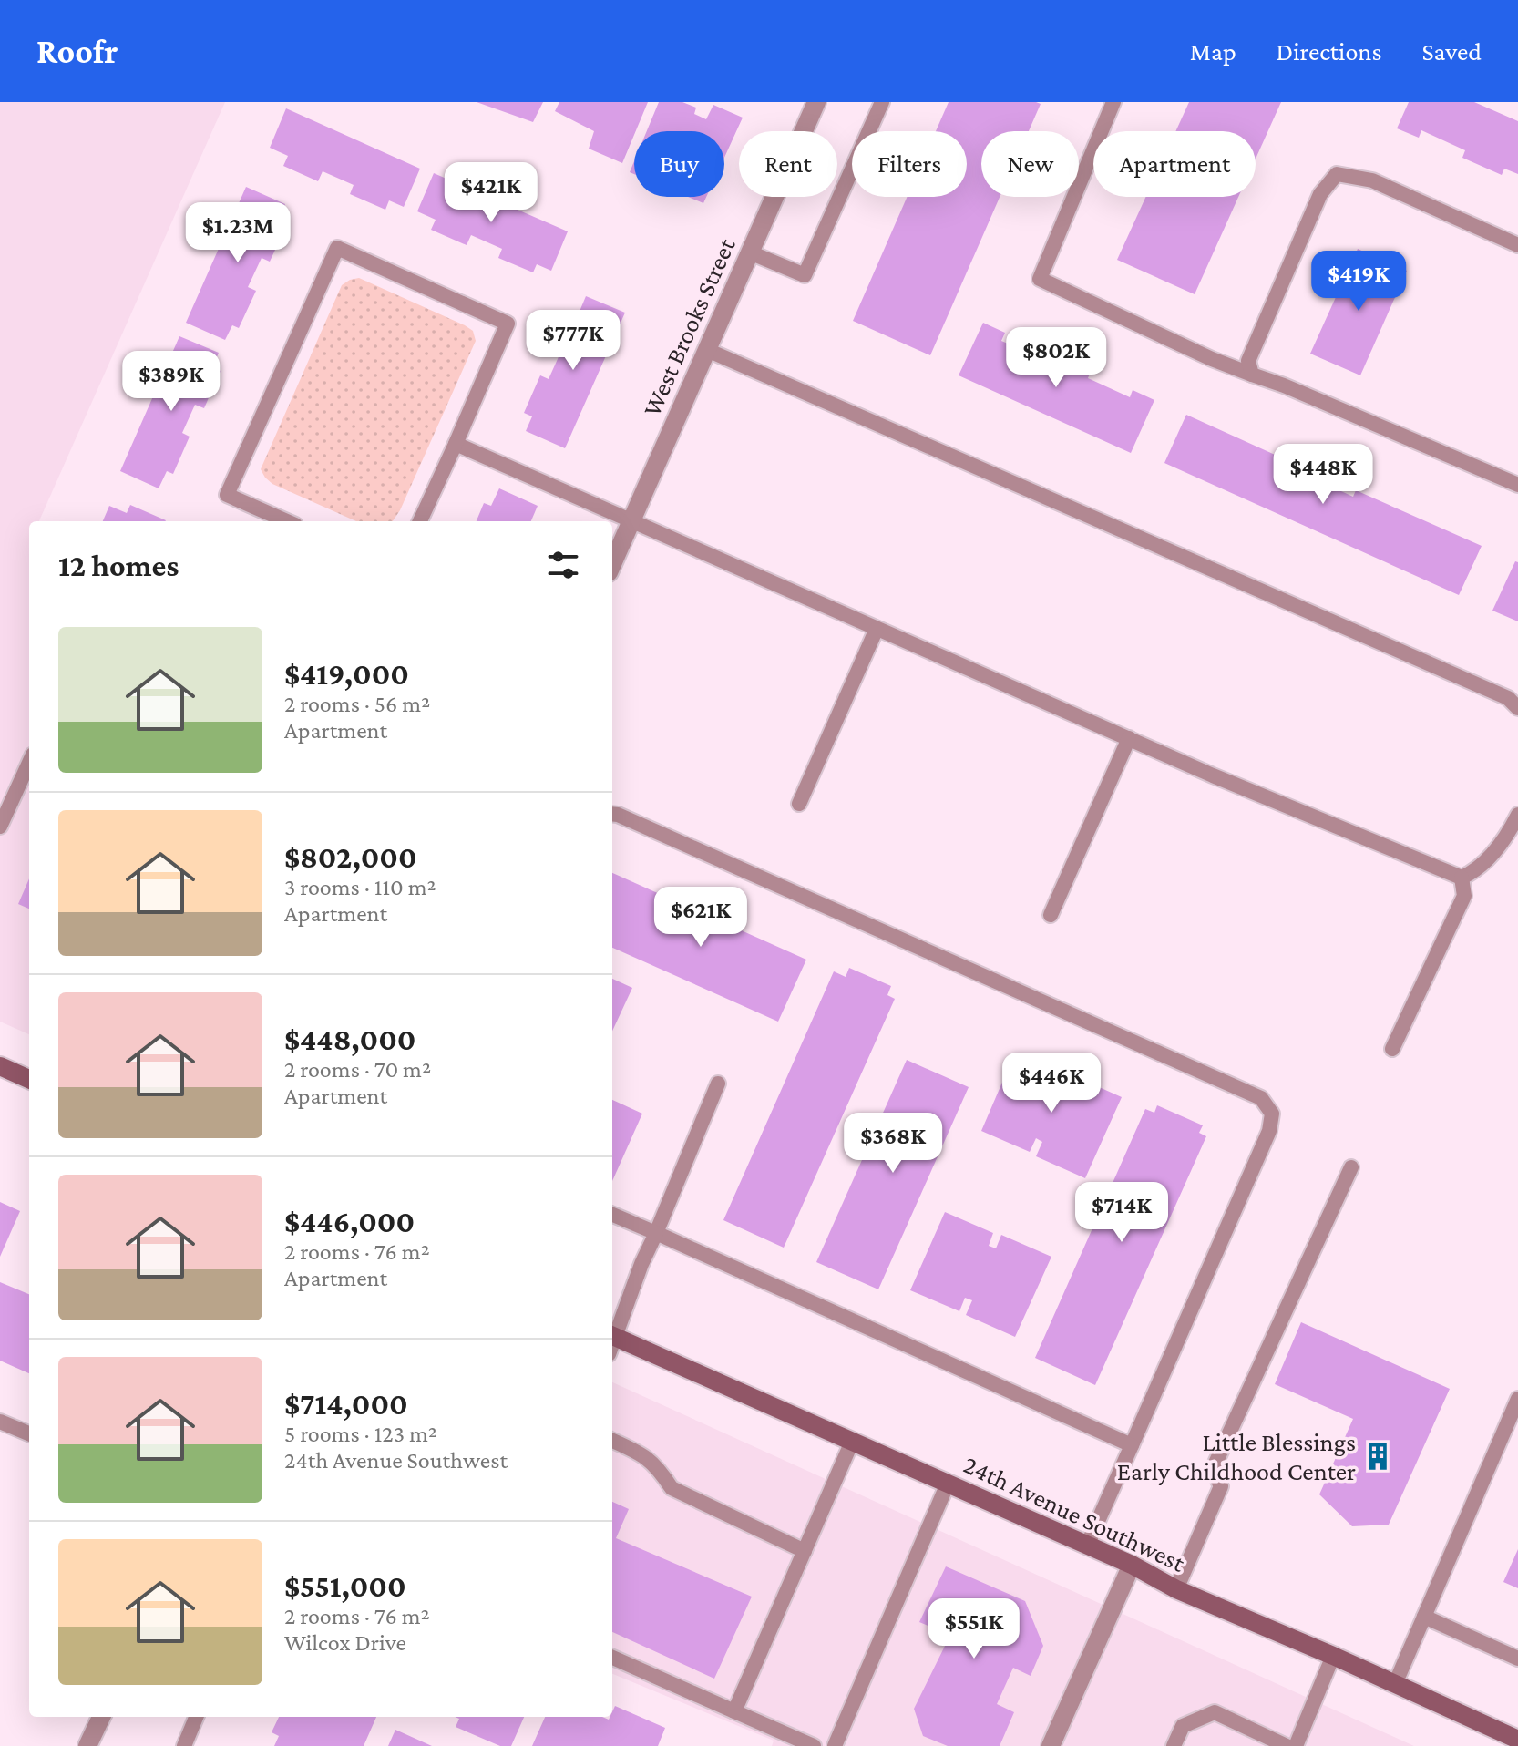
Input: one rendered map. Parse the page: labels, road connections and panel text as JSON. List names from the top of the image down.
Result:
{
  "streets": {
    "main road": ["24th Avenue Southwest"],
    "street": ["West Brooks Street"]
  },
  "places": {
    "building": ["Little Blessings Early Childhood Center"]
  },
  "page": {
    "header": "Roofr",
    "nav": ["Map", "Directions", "Saved"],
    "chip": [
      "Buy",
      "Rent",
      "Filters",
      "New",
      "Apartment"
    ],
    "price": [
      "$421K",
      "$1.23M",
      "$419K",
      "$777K",
      "$802K",
      "$389K",
      "$448K",
      "$621K",
      "$446K",
      "$368K",
      "$714K",
      "$551K"
    ],
    "heading": "12 homes",
    "list": [
      {
        "name": "$419,000",
        "note": "2 rooms · 56 m² · Apartment"
      },
      {
        "name": "$802,000",
        "note": "3 rooms · 110 m² · Apartment"
      },
      {
        "name": "$448,000",
        "note": "2 rooms · 70 m² · Apartment"
      },
      {
        "name": "$446,000",
        "note": "2 rooms · 76 m² · Apartment"
      },
      {
        "name": "$714,000",
        "note": "5 rooms · 123 m² · 24th Avenue Southwest"
      },
      {
        "name": "$551,000",
        "note": "2 rooms · 76 m² · Wilcox Drive"
      }
    ]
  }
}
